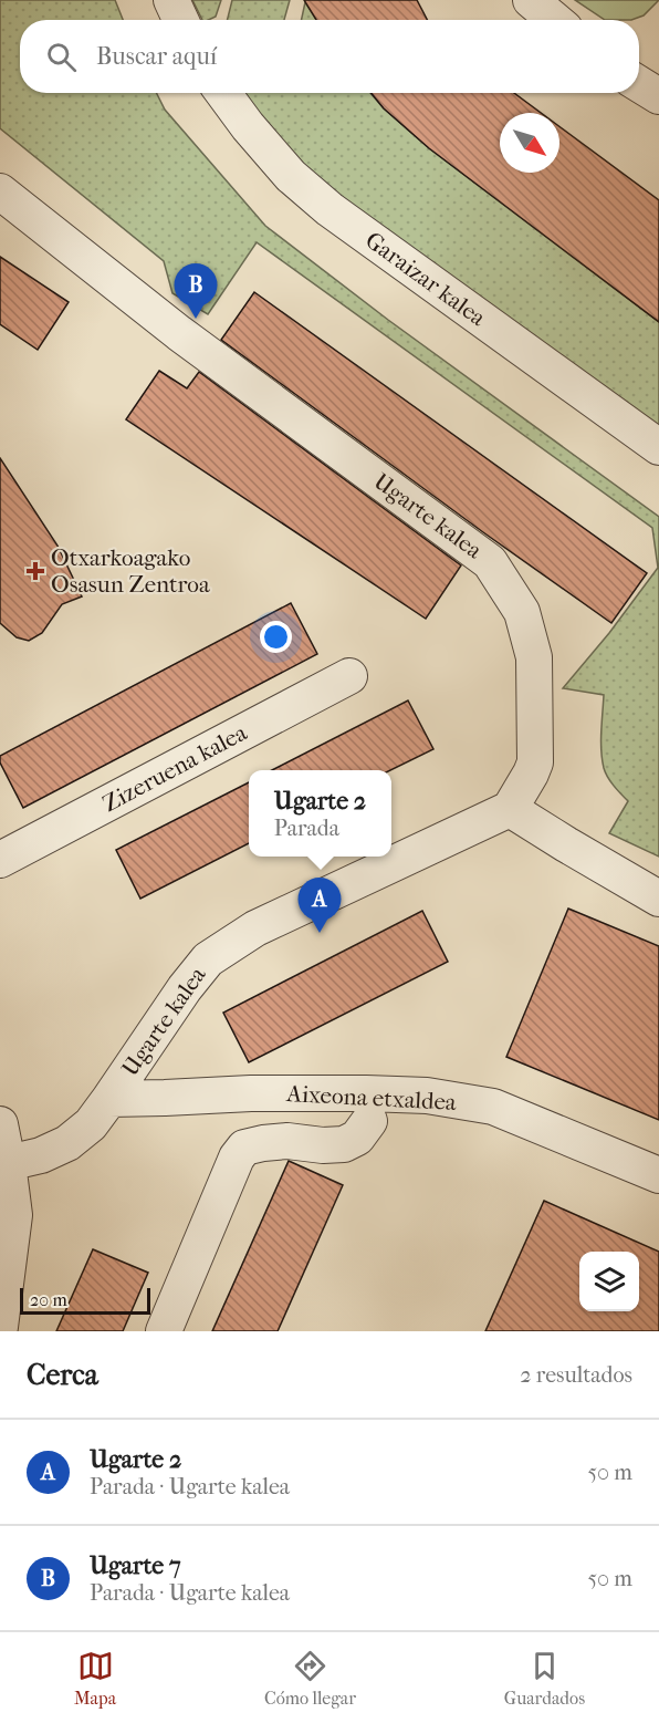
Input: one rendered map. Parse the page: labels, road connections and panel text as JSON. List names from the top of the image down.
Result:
{
  "streets": {
    "street": [
      "Garaizar kalea",
      "Ugarte kalea",
      "Zizeruena kalea",
      "Aixeona etxaldea"
    ]
  },
  "crossings": [
    ["Ugarte kalea", "Aixeona etxaldea"]
  ],
  "places": {
    "health": ["Otxarkoagako Osasun Zentroa"]
  },
  "scale_bar": "20 m",
  "north": "bottom right",
  "page": {
    "search": "Buscar aquí",
    "pins": ["B", "A"],
    "popup": ["Ugarte 2", "Parada"],
    "scale": "20 m",
    "heading": ["Cerca", "2 resultados"],
    "list": [
      {
        "mark": "A",
        "name": "Ugarte 2",
        "note": "Parada · Ugarte kalea",
        "value": "50 m"
      },
      {
        "mark": "B",
        "name": "Ugarte 7",
        "note": "Parada · Ugarte kalea",
        "value": "50 m"
      }
    ],
    "nav": ["Mapa", "Cómo llegar", "Guardados"]
  }
}
